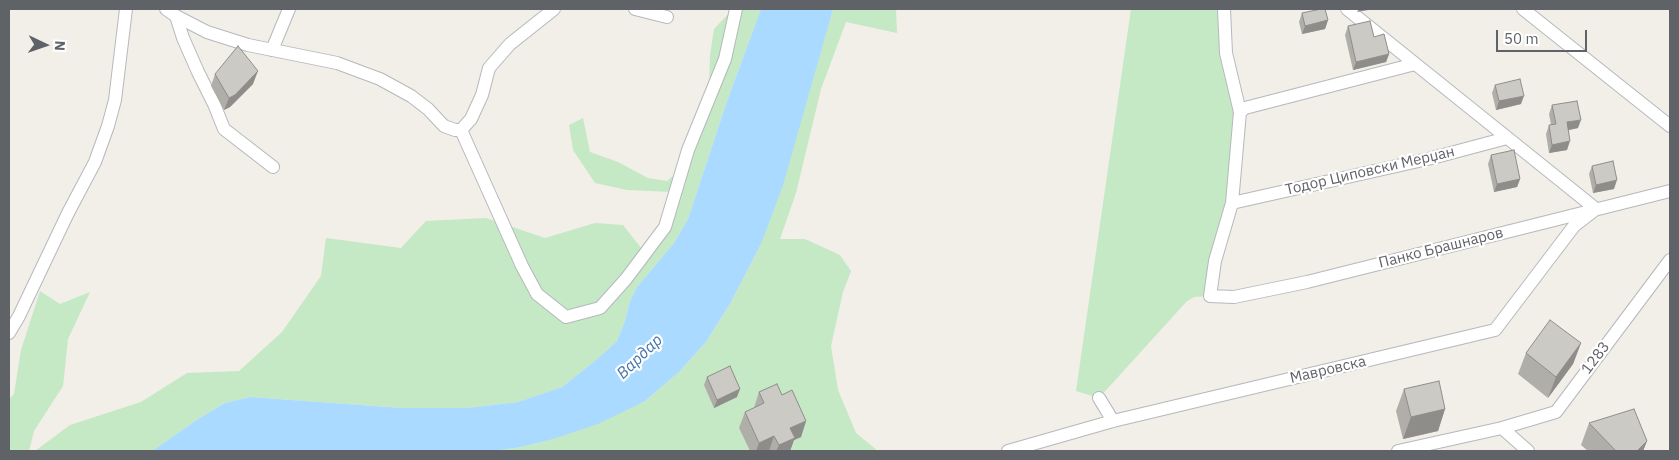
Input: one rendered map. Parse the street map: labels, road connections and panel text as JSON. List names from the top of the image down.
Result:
{
  "streets": {
    "street": [
      "Тодор Циповски Мерџан",
      "Панко Брашнаров",
      "1283",
      "Мавровска"
    ]
  },
  "crossings": [
    ["Тодор Циповски Мерџан", "Панко Брашнаров"],
    ["Панко Брашнаров", "Мавровска"]
  ],
  "water": ["Вардар"],
  "scale_bar": "50 m",
  "north": "right"
}
